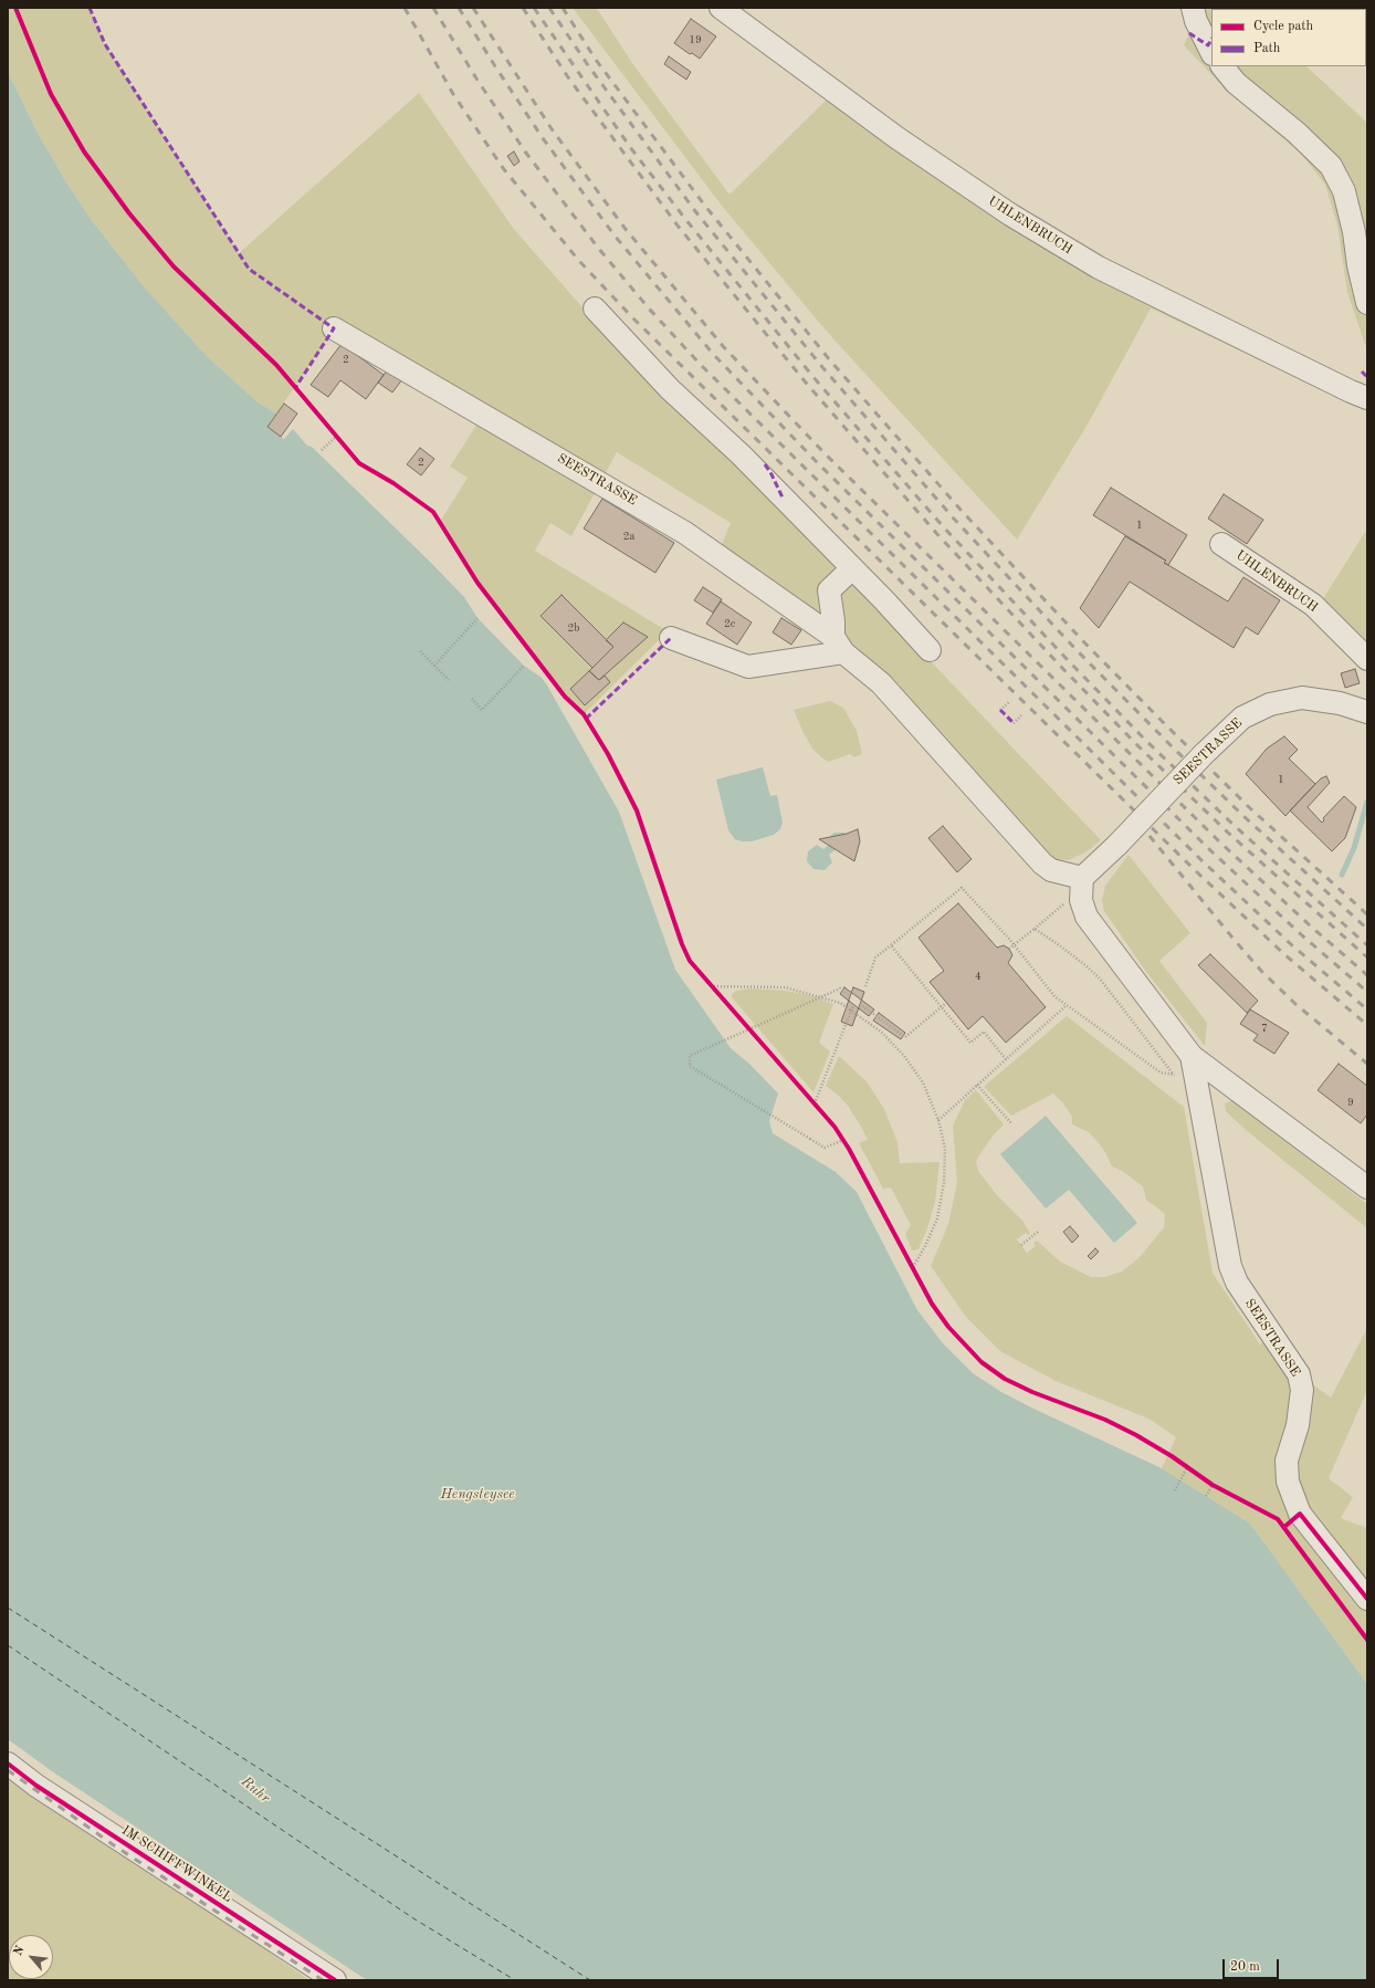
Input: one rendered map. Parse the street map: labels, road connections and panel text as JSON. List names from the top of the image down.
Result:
{
  "streets": {
    "street": ["UHLENBRUCH", "SEESTRASSE", "IM SCHIFFWINKEL"]
  },
  "water": ["Hengsteysee", "Ruhr"],
  "house_numbers": [
    "19",
    "2",
    "2",
    "1",
    "2a",
    "2c",
    "2b",
    "1",
    "4",
    "7",
    "9"
  ],
  "legend": ["Cycle path", "Path"],
  "scale_bar": "20 m",
  "north": "top left"
}
